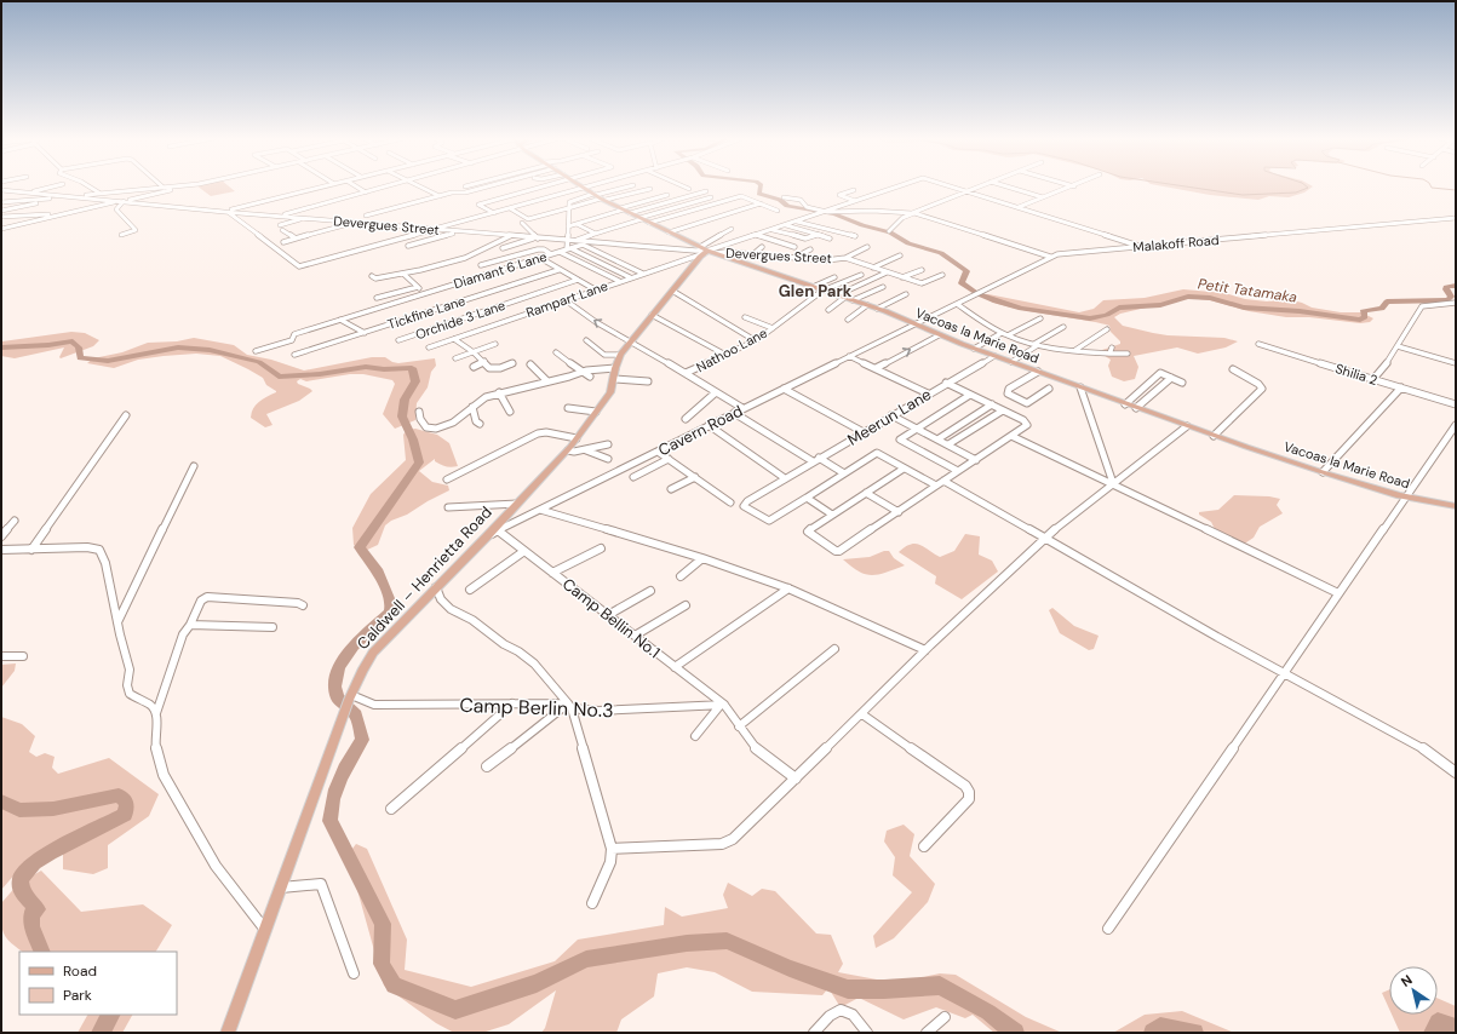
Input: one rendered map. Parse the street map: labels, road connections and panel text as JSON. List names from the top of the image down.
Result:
{
  "streets": {
    "main road": ["Vacoas la Marie Road", "Caldwell – Henrietta Road"],
    "street": [
      "Devergues Street",
      "Malakoff Road",
      "Diamant 6 Lane",
      "Rampart Lane",
      "Tickfine Lane",
      "Orchide 3 Lane",
      "Nathoo Lane",
      "Shilia 2",
      "Meerun Lane",
      "Cavern Road",
      "Camp Bellin No.1",
      "Camp Berlin No.3"
    ]
  },
  "crossings": [
    ["Devergues Street", "Diamant 6 Lane"],
    ["Devergues Street", "Rampart Lane"],
    ["Devergues Street", "Vacoas la Marie Road"],
    ["Devergues Street", "Caldwell – Henrietta Road"],
    ["Malakoff Road", "Vacoas la Marie Road"],
    ["Malakoff Road", "Cavern Road"],
    ["Rampart Lane", "Vacoas la Marie Road"],
    ["Rampart Lane", "Caldwell – Henrietta Road"],
    ["Vacoas la Marie Road", "Nathoo Lane"],
    ["Vacoas la Marie Road", "Meerun Lane"],
    ["Vacoas la Marie Road", "Cavern Road"],
    ["Vacoas la Marie Road", "Caldwell – Henrietta Road"],
    ["Cavern Road", "Caldwell – Henrietta Road"],
    ["Cavern Road", "Camp Bellin No.1"],
    ["Caldwell – Henrietta Road", "Camp Berlin No.3"],
    ["Camp Bellin No.1", "Camp Berlin No.3"]
  ],
  "districts": ["Glen Park"],
  "water": ["Petit Tatamaka"],
  "legend": ["Road", "Park"],
  "north": "top left"
}
